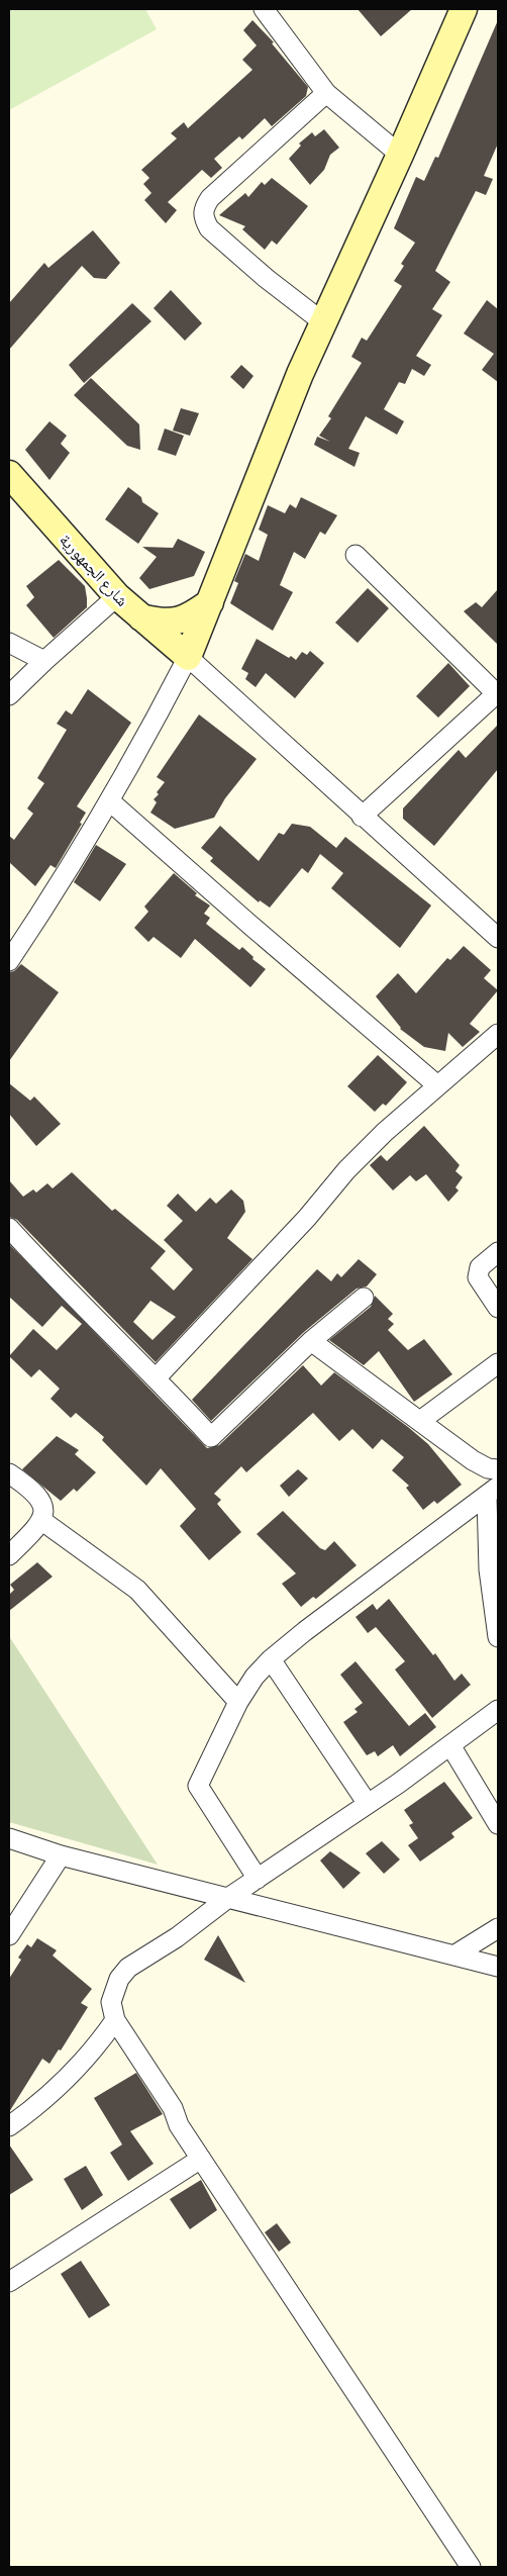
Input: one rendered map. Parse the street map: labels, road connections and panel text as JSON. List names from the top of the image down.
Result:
{
  "streets": {
    "main road": ["شارع الجمهورية"]
  }
}
